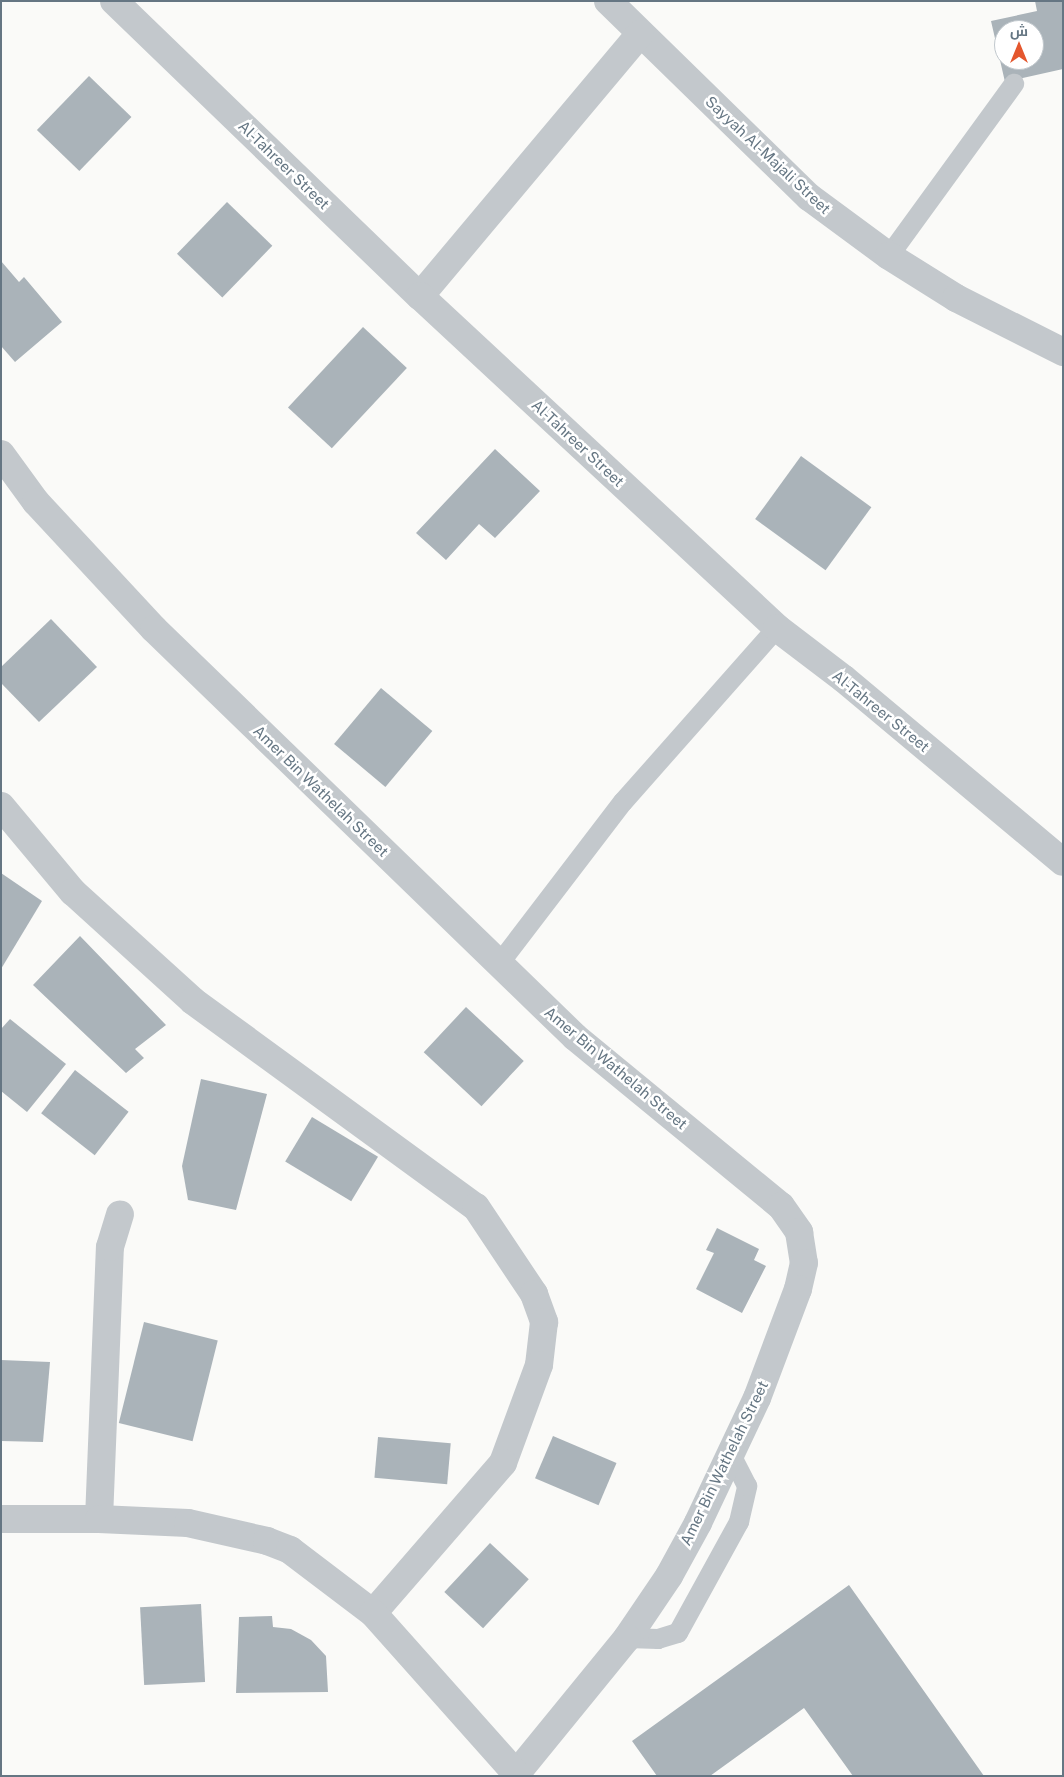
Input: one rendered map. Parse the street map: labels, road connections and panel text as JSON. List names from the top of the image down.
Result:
{
  "streets": {
    "street": ["Sayyah Al-Majali Street", "Al-Tahreer Street", "Amer Bin Wathelah Street"]
  },
  "north": "top"
}
